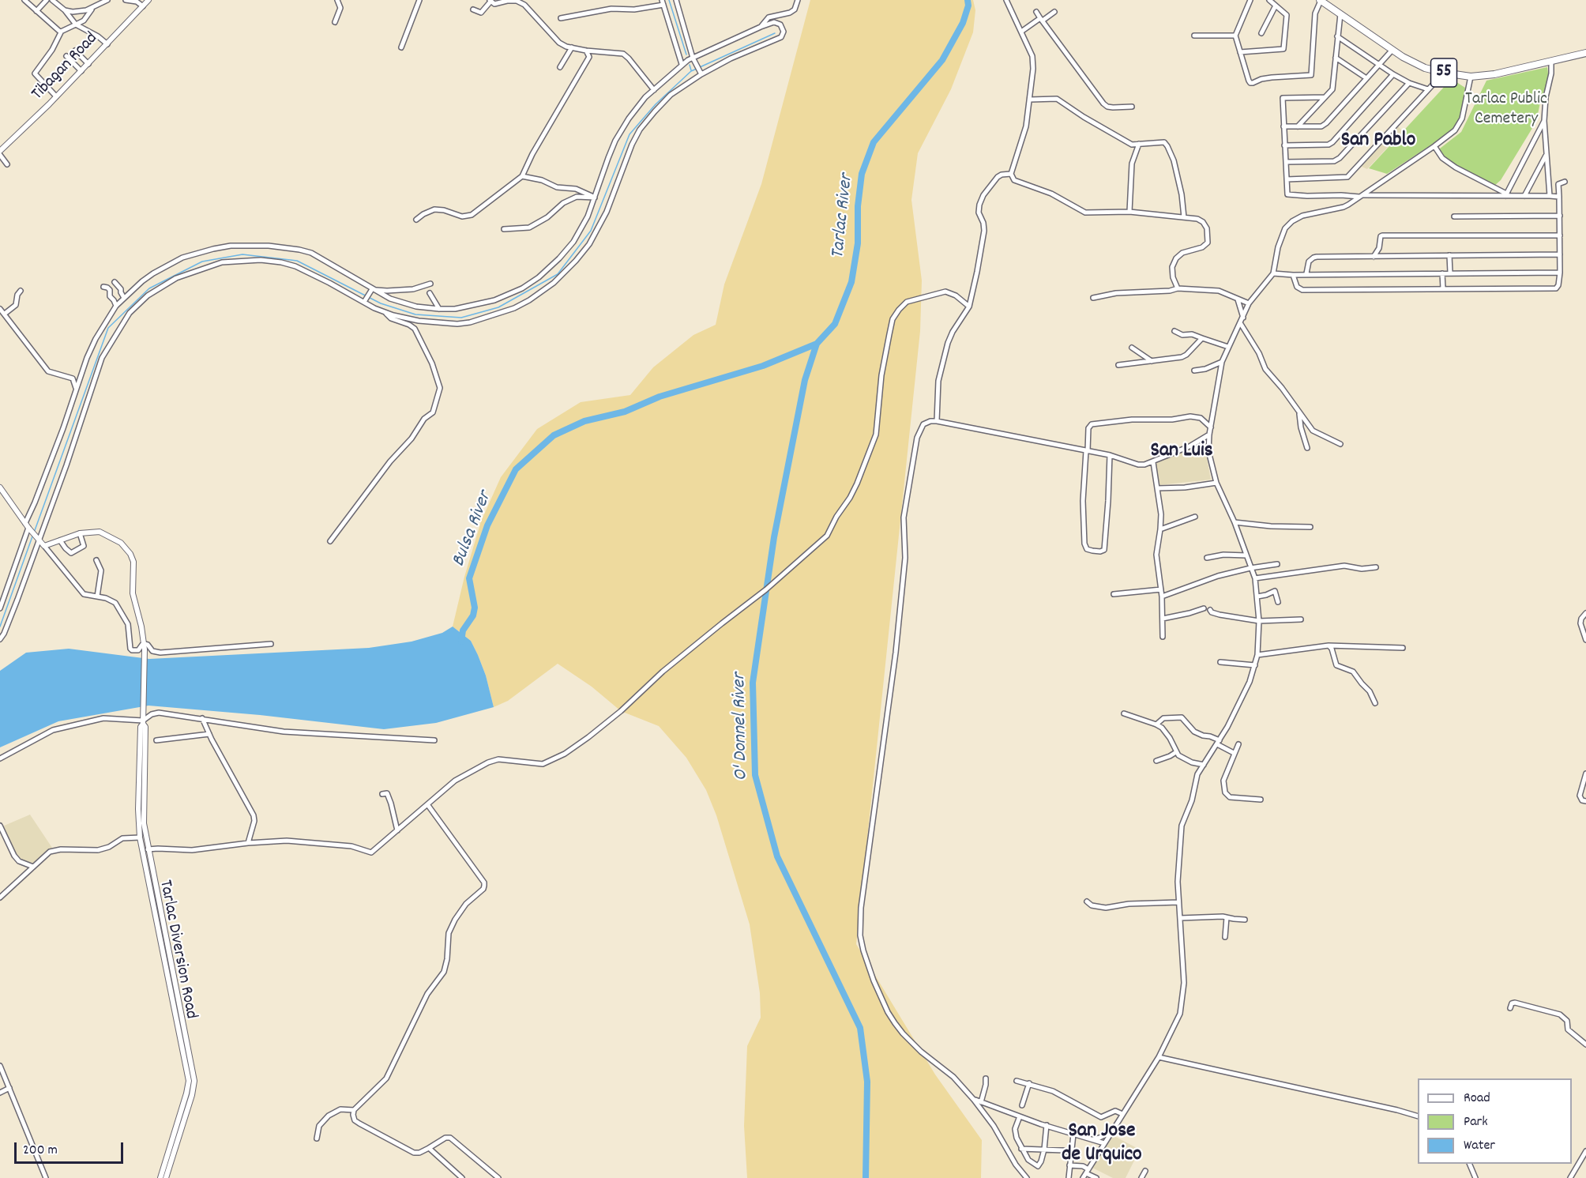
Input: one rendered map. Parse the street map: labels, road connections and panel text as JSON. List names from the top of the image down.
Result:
{
  "streets": {
    "highway": ["55"],
    "main road": ["Tibagan Road", "Tarlac Diversion Road"]
  },
  "districts": ["San Pablo", "San Luis", "San Jose de Urquico"],
  "water": ["Tarlac River", "Bulsa River", "O' Donnel River"],
  "parks": ["Tarlac Public Cemetery"],
  "legend": ["Road", "Park", "Water"],
  "scale_bar": "200 m"
}
